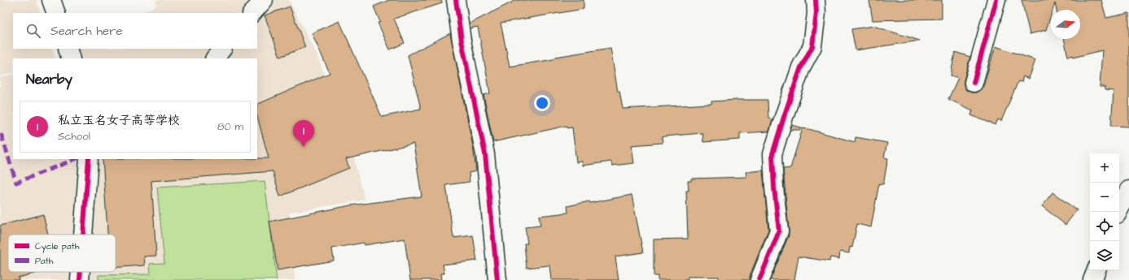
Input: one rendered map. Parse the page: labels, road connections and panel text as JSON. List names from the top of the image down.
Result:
{
  "legend": ["Cycle path", "Path"],
  "north": "right",
  "page": {
    "search": "Search here",
    "heading": "Nearby",
    "list": [
      {
        "mark": "1",
        "name": "私立玉名女子高等学校",
        "note": "School",
        "value": "80 m"
      }
    ],
    "pins": "1",
    "map_buttons": ["+", "−"]
  }
}
